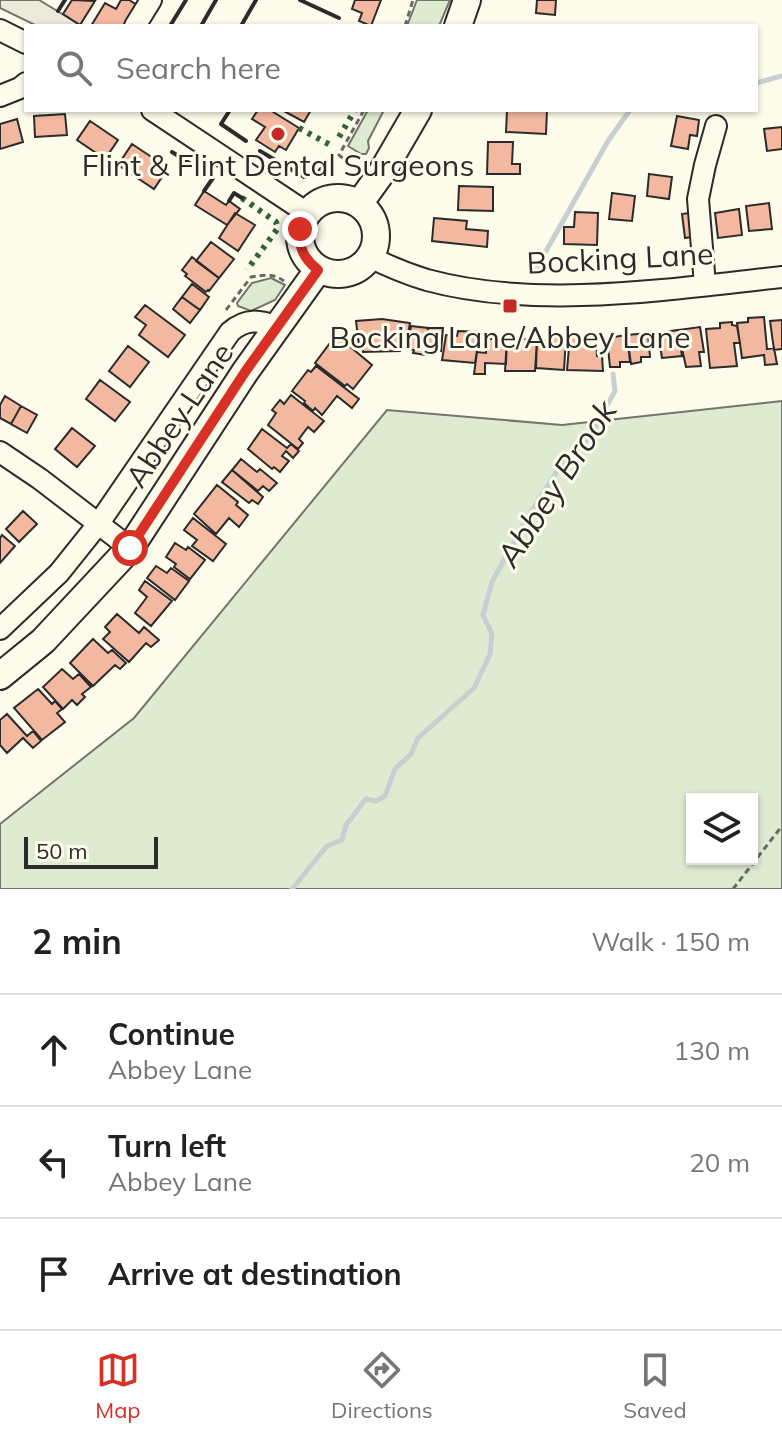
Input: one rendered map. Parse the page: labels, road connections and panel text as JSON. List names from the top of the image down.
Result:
{
  "streets": {
    "main road": ["Abbey Lane"],
    "street": ["Bocking Lane"]
  },
  "crossings": [
    ["Bocking Lane", "Abbey Lane"]
  ],
  "water": ["Abbey Brook"],
  "places": {
    "other": ["Flint & Flint Dental Surgeons"],
    "transit": ["Bocking Lane/Abbey Lane"]
  },
  "scale_bar": "50 m",
  "page": {
    "search": "Search here",
    "scale": "50 m",
    "heading": ["2 min", "Walk · 150 m"],
    "list": [
      ["Continue", "Abbey Lane", "130 m"],
      ["Turn left", "Abbey Lane", "20 m"],
      "Arrive at destination"
    ],
    "nav": ["Map", "Directions", "Saved"]
  }
}
